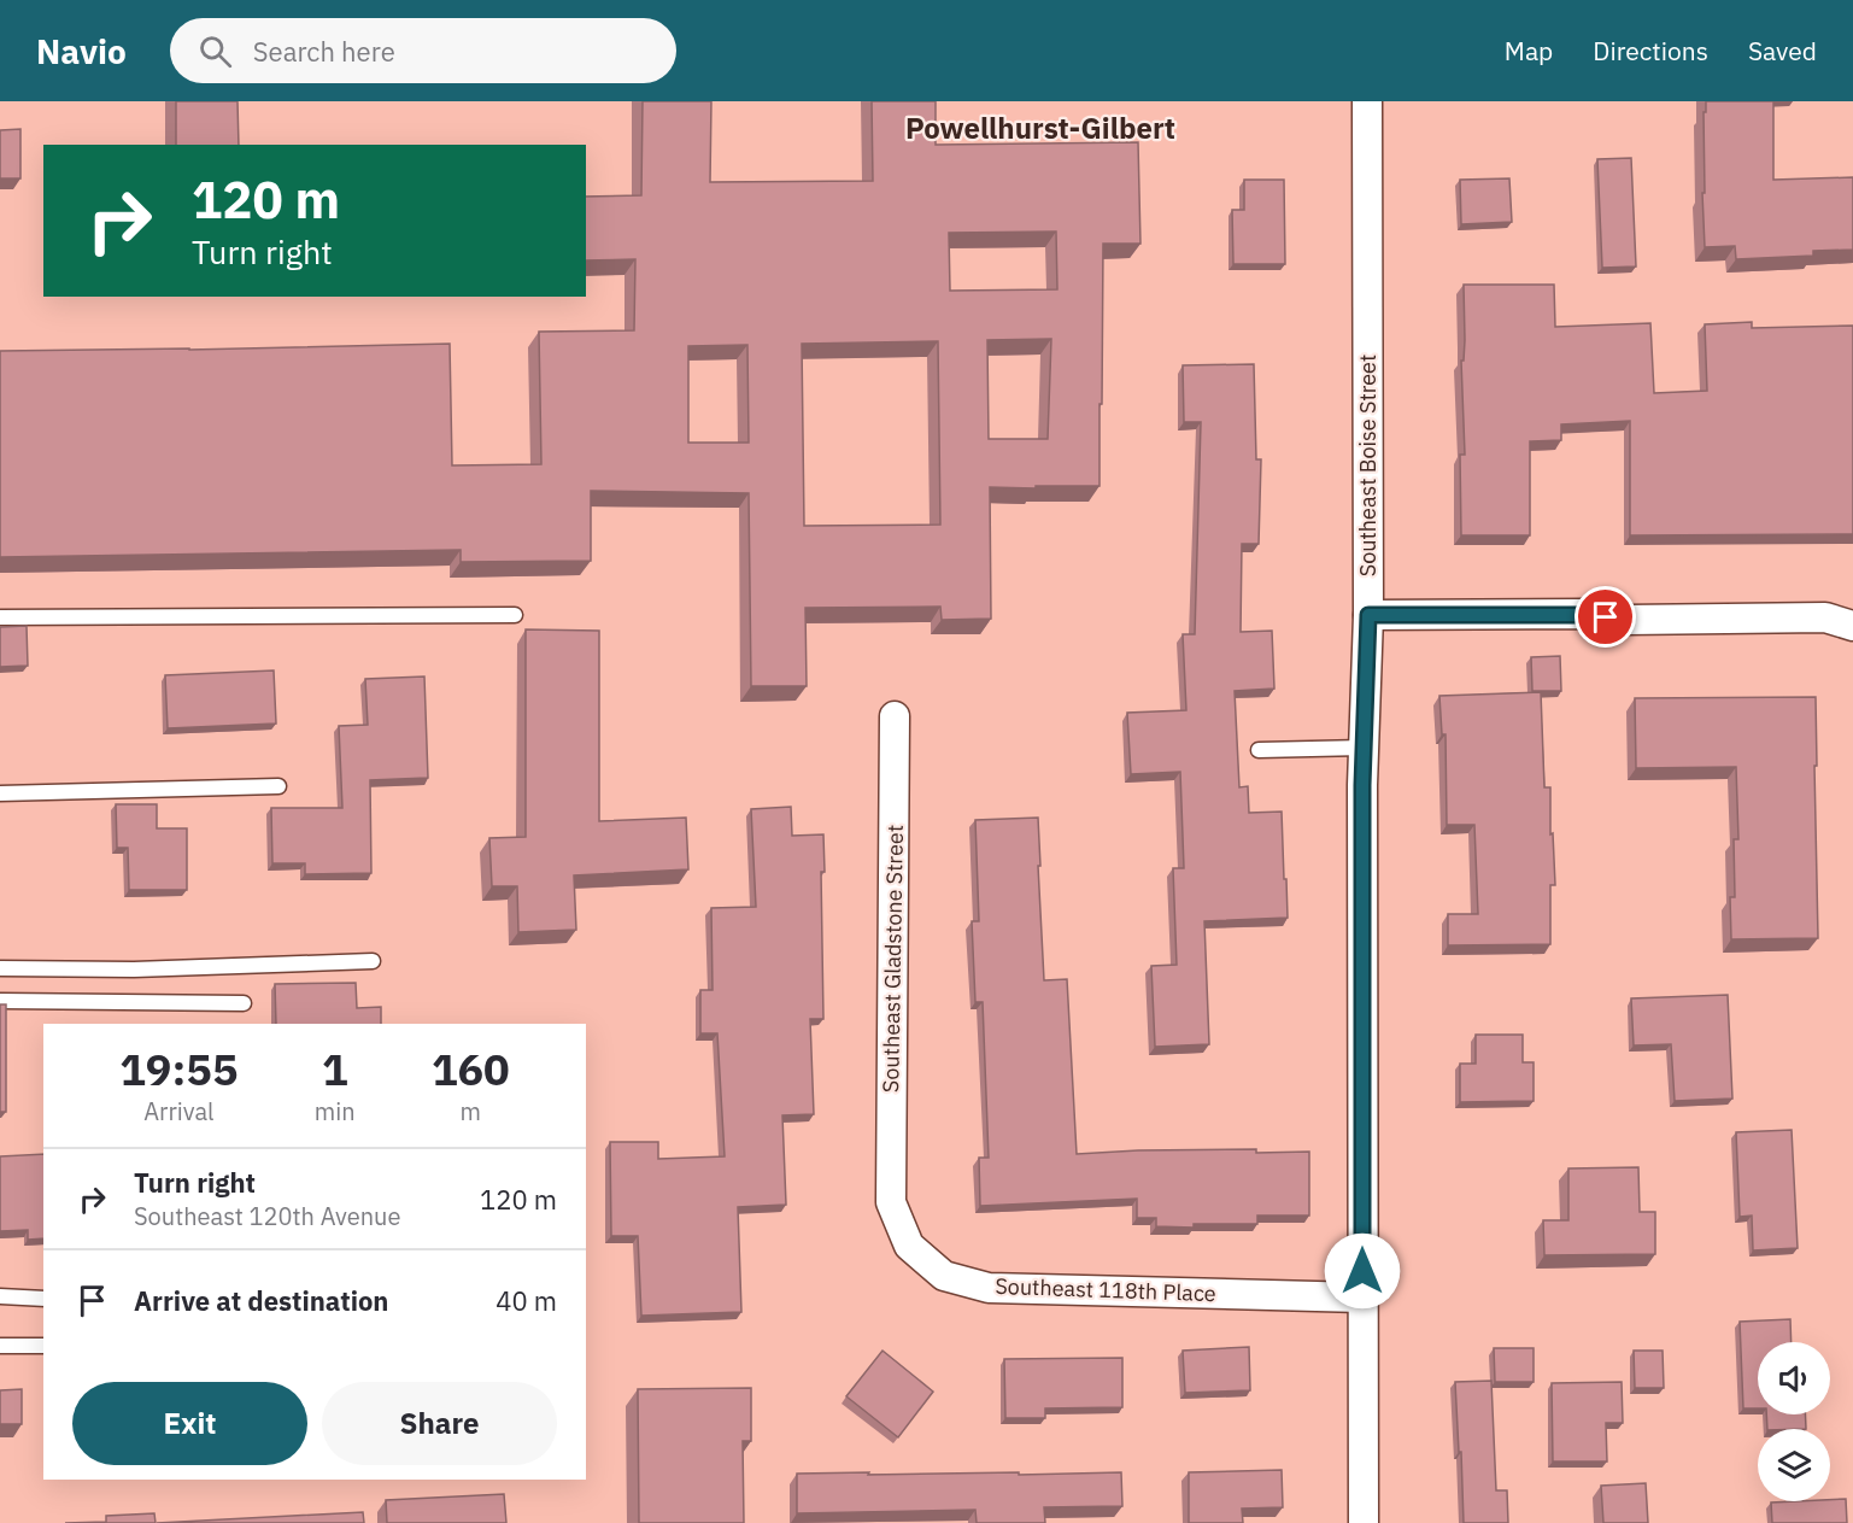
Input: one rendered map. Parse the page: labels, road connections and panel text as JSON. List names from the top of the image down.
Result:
{
  "streets": {
    "street": ["Southeast Boise Street", "Southeast Gladstone Street", "Southeast 118th Place"]
  },
  "crossings": [
    ["Southeast Boise Street", "Southeast 118th Place"],
    ["Southeast Gladstone Street", "Southeast 118th Place"]
  ],
  "districts": ["Powellhurst-Gilbert"],
  "page": {
    "header": "Navio",
    "search": "Search here",
    "nav": ["Map", "Directions", "Saved"],
    "turn": ["120 m", "Turn right"],
    "eta": [
      "19:55",
      "Arrival",
      "1",
      "min",
      "160",
      "m"
    ],
    "list": [
      {
        "name": "Turn right",
        "note": "Southeast 120th Avenue",
        "value": "120 m"
      },
      {
        "name": "Arrive at destination",
        "value": "40 m"
      }
    ],
    "buttons": ["Exit", "Share"]
  }
}
